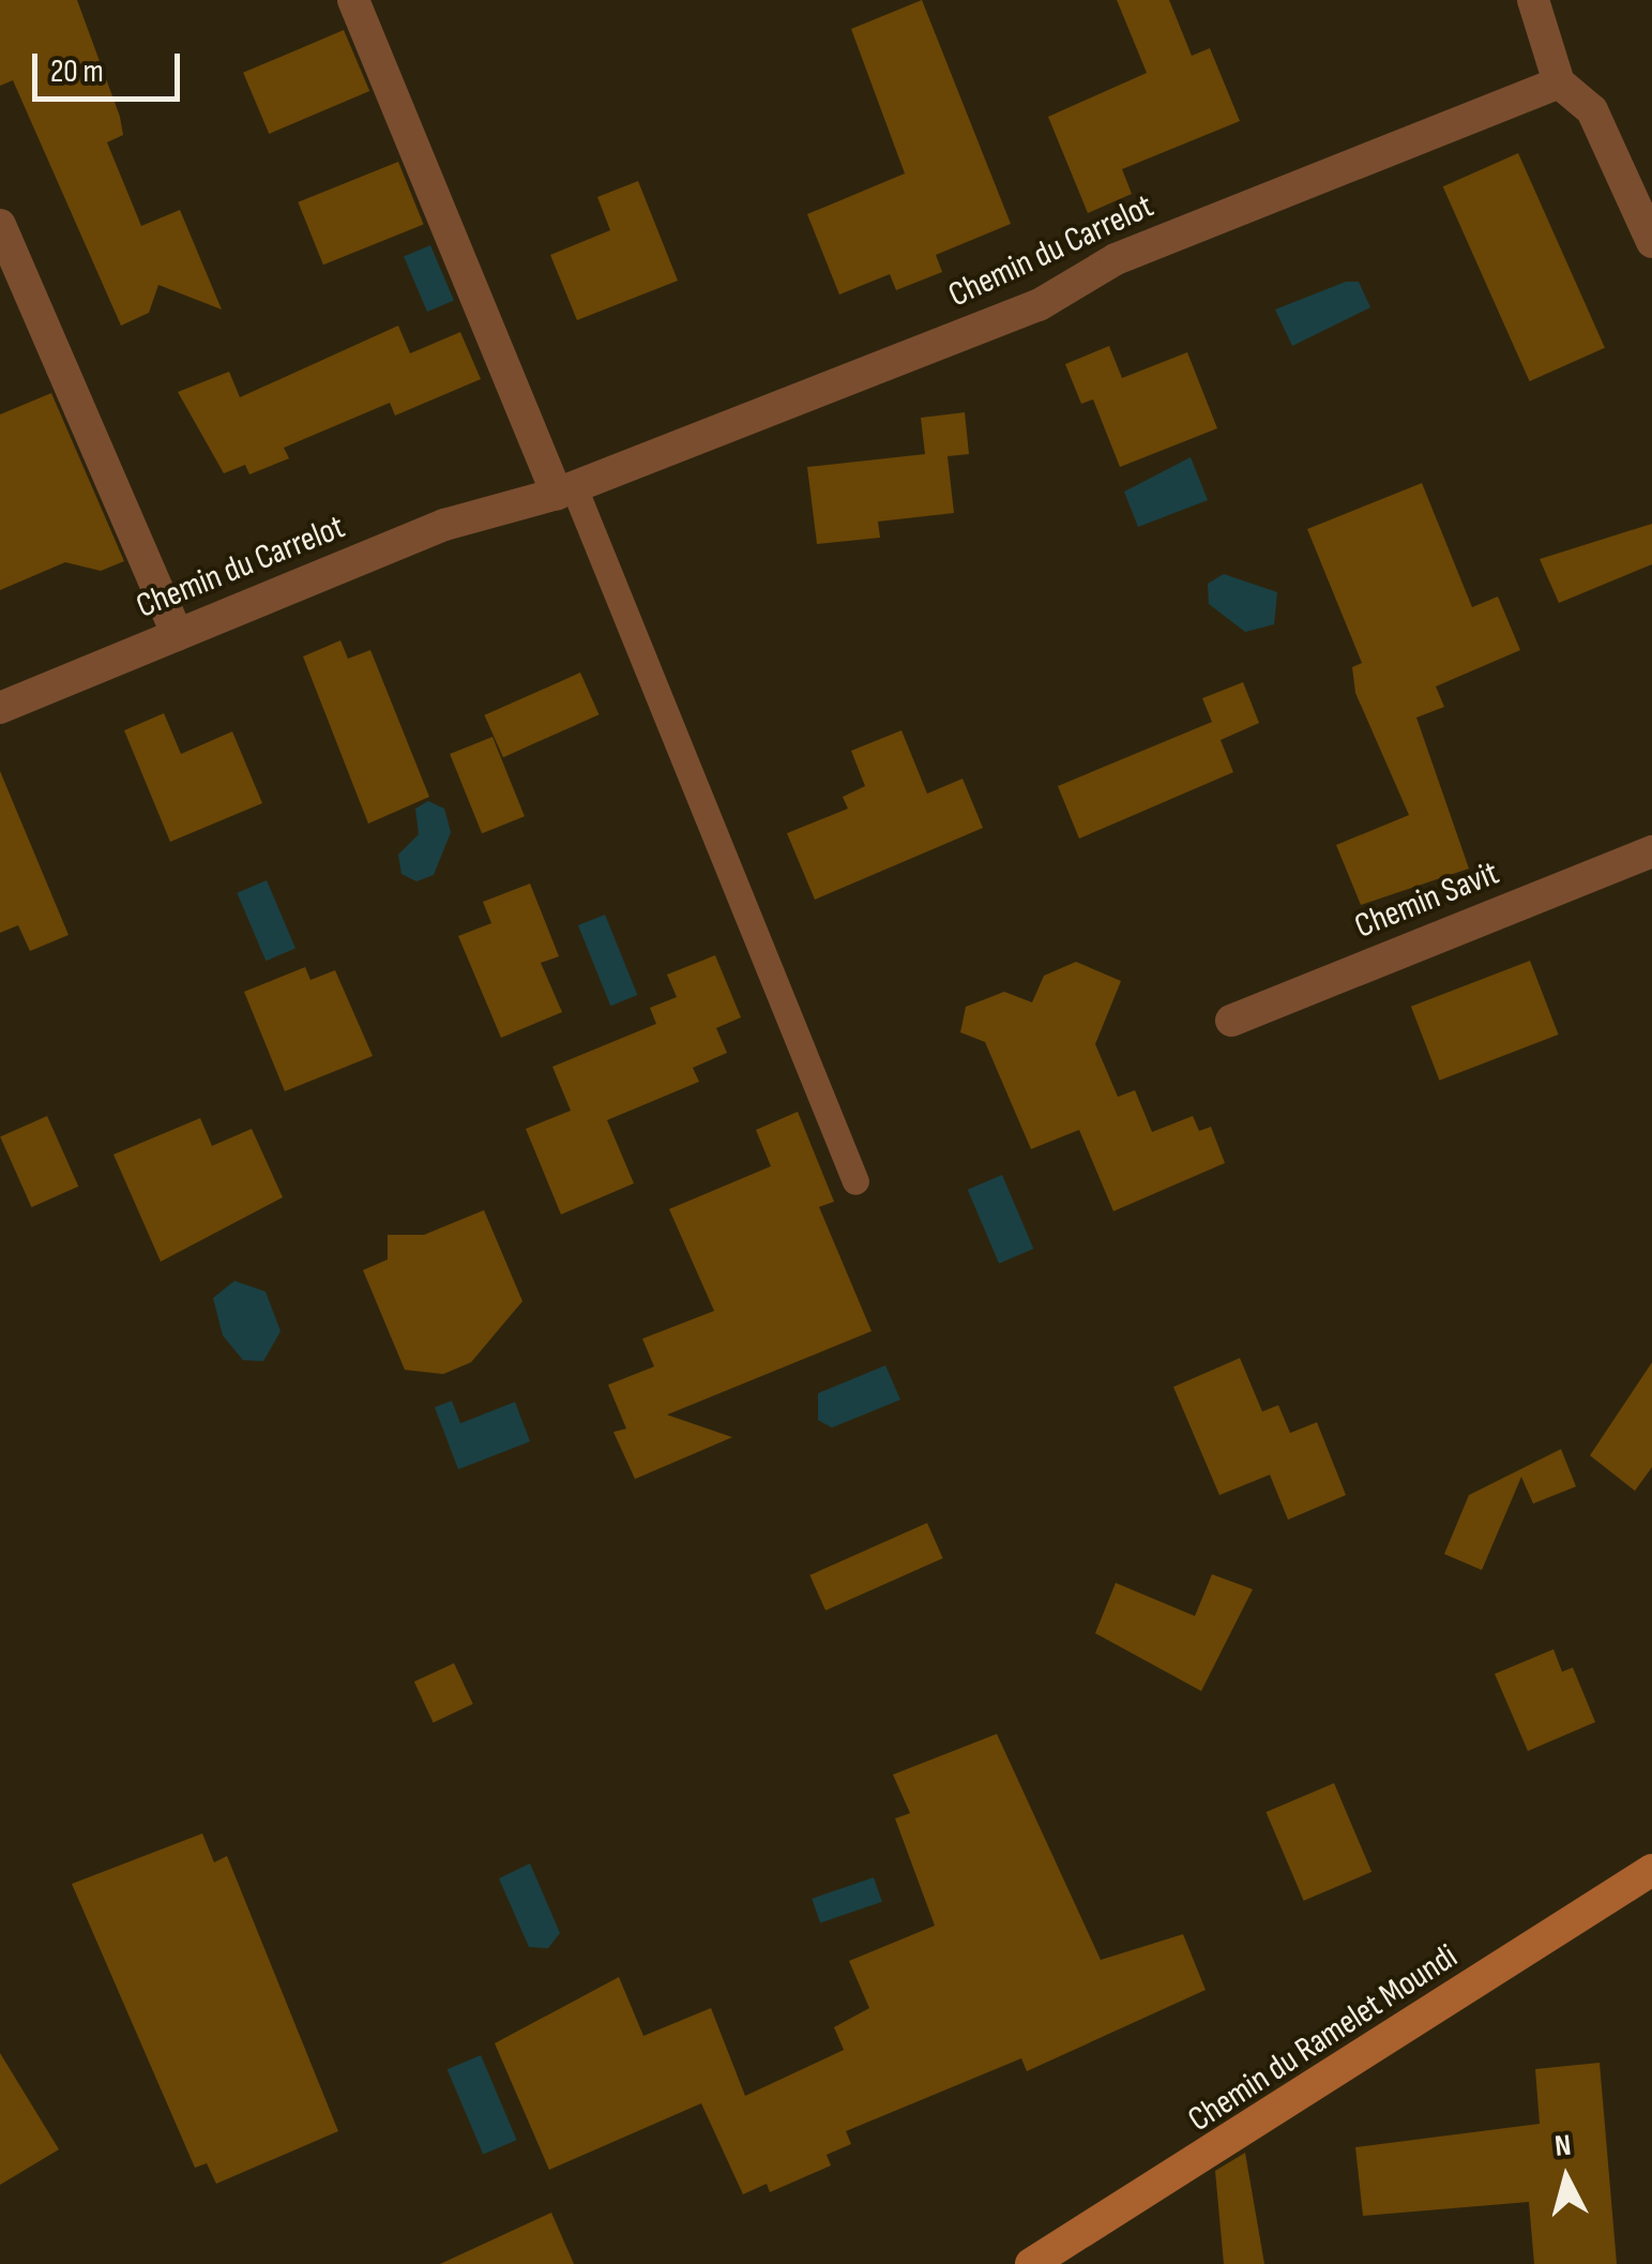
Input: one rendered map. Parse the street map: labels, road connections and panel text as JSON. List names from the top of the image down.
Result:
{
  "streets": {
    "main road": ["Chemin du Ramelet Moundi"],
    "street": ["Chemin du Carrelot", "Chemin Savit"]
  },
  "scale_bar": "20 m",
  "north": "top"
}
